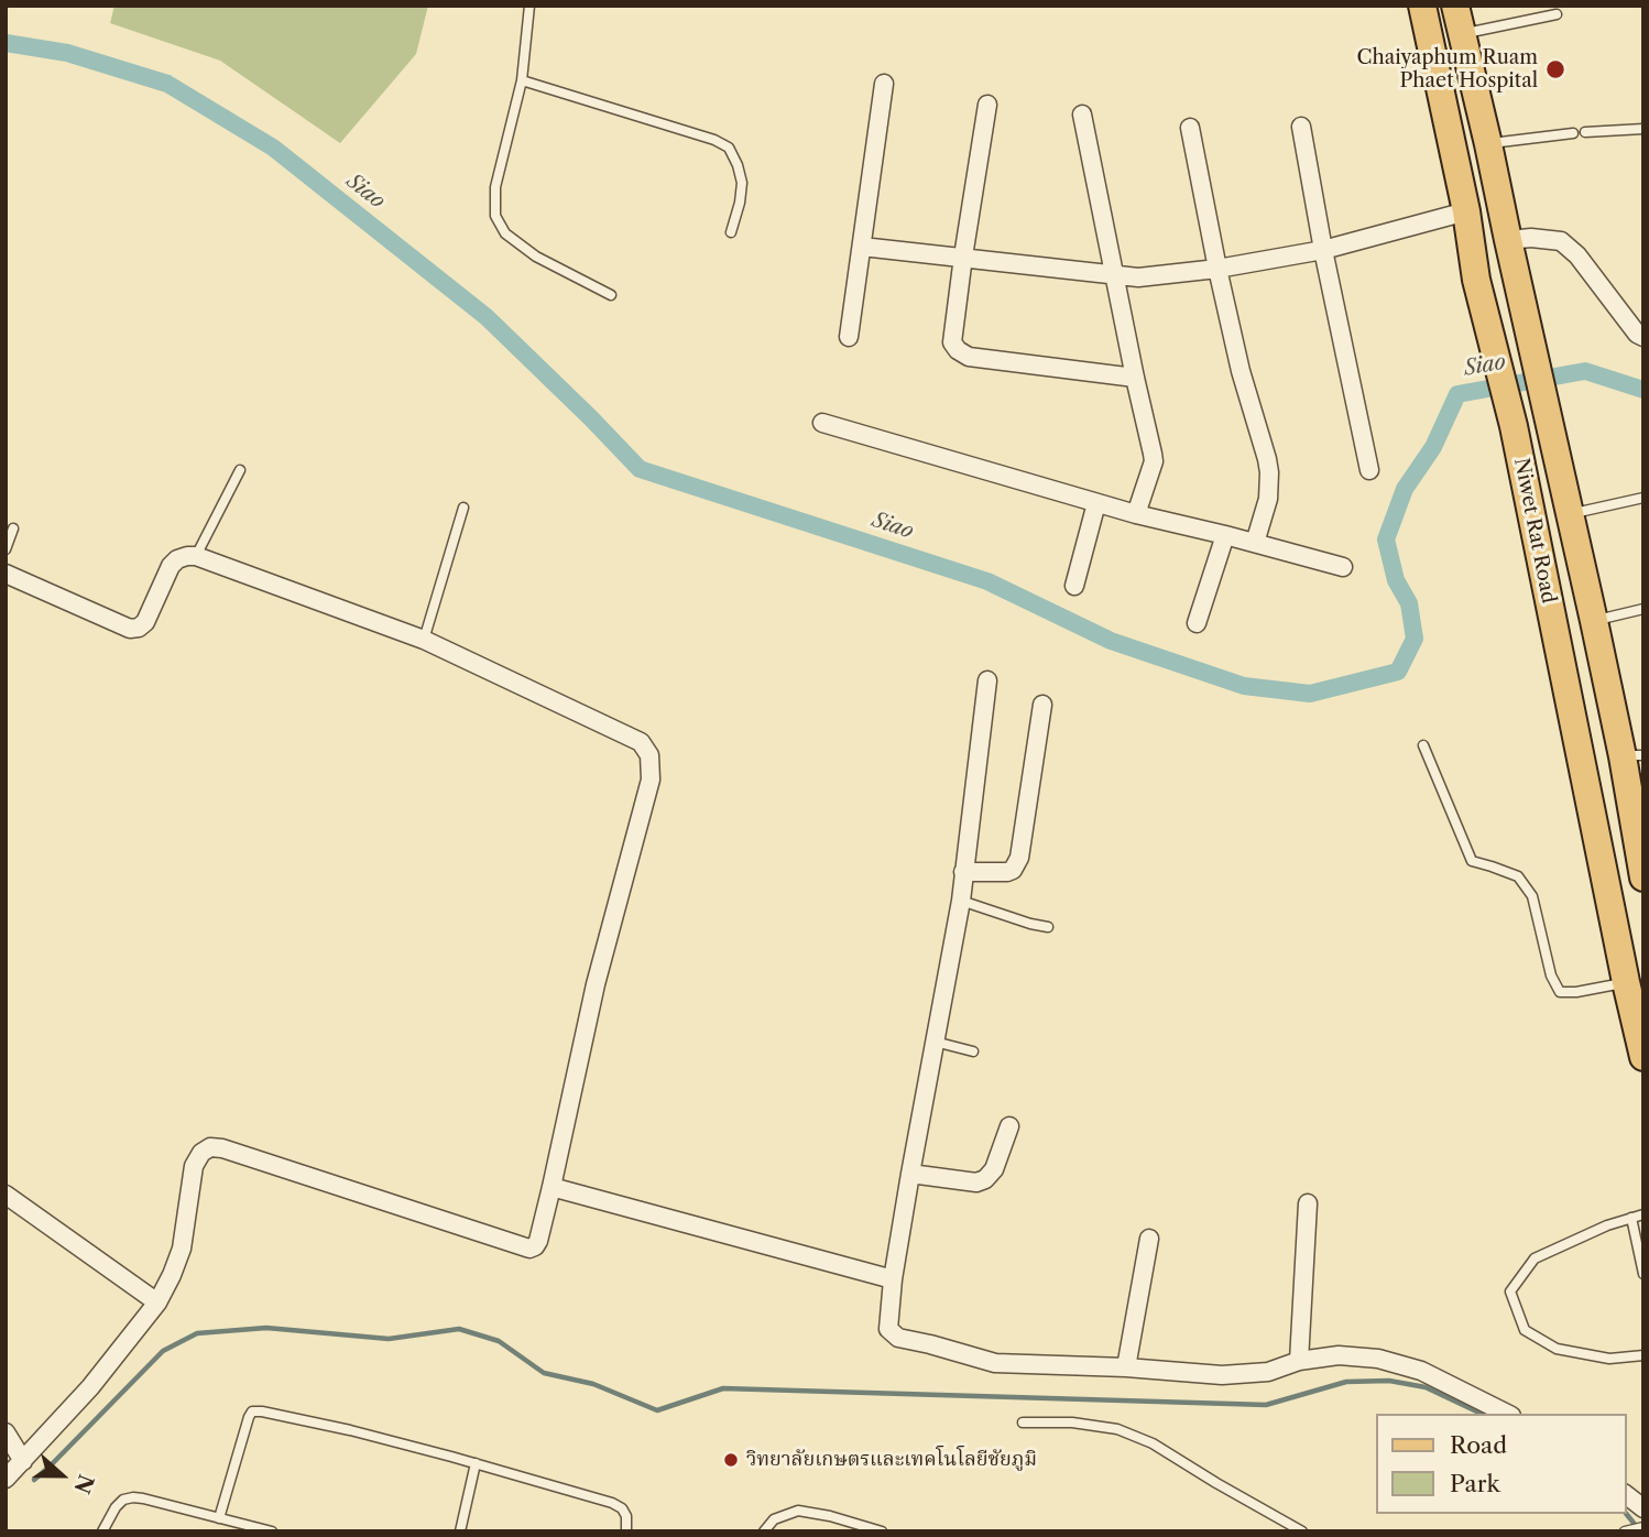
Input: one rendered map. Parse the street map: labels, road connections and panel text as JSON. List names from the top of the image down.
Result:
{
  "streets": {
    "main road": ["Niwet Rat Road"]
  },
  "water": ["Siao"],
  "places": ["Chaiyaphum Ruam Phaet Hospital", "วิทยาลัยเกษตรและเทคโนโลยีชัยภูมิ"],
  "legend": ["Road", "Park"],
  "north": "right"
}
